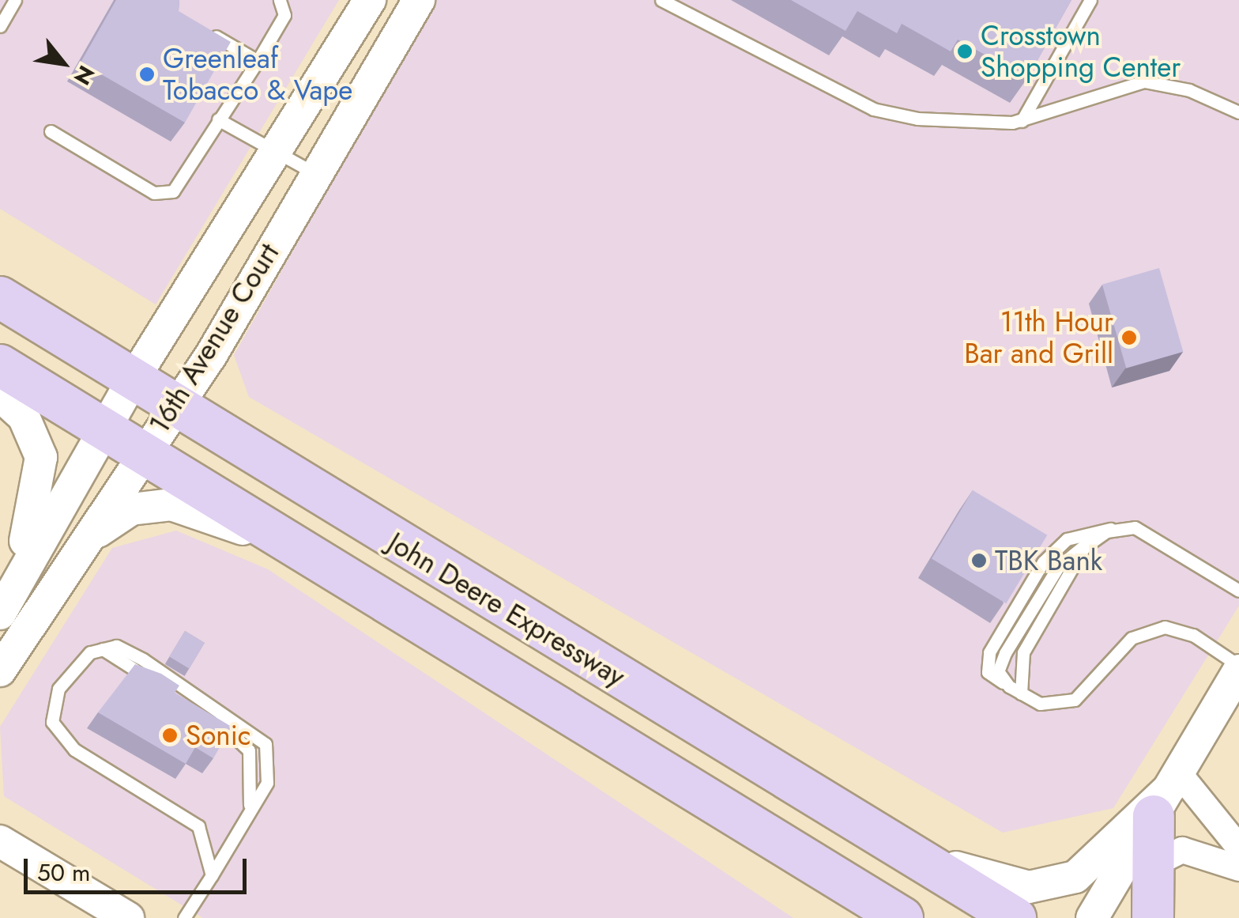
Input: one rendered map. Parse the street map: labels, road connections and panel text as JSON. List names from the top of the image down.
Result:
{
  "streets": {
    "highway": ["John Deere Expressway"],
    "street": ["16th Avenue Court"]
  },
  "crossings": [
    ["16th Avenue Court", "John Deere Expressway"]
  ],
  "places": [
    "Crosstown Shopping Center",
    "Greenleaf Tobacco & Vape",
    "11th Hour Bar and Grill",
    "TBK Bank",
    "Sonic"
  ],
  "scale_bar": "50 m",
  "north": "bottom right"
}
